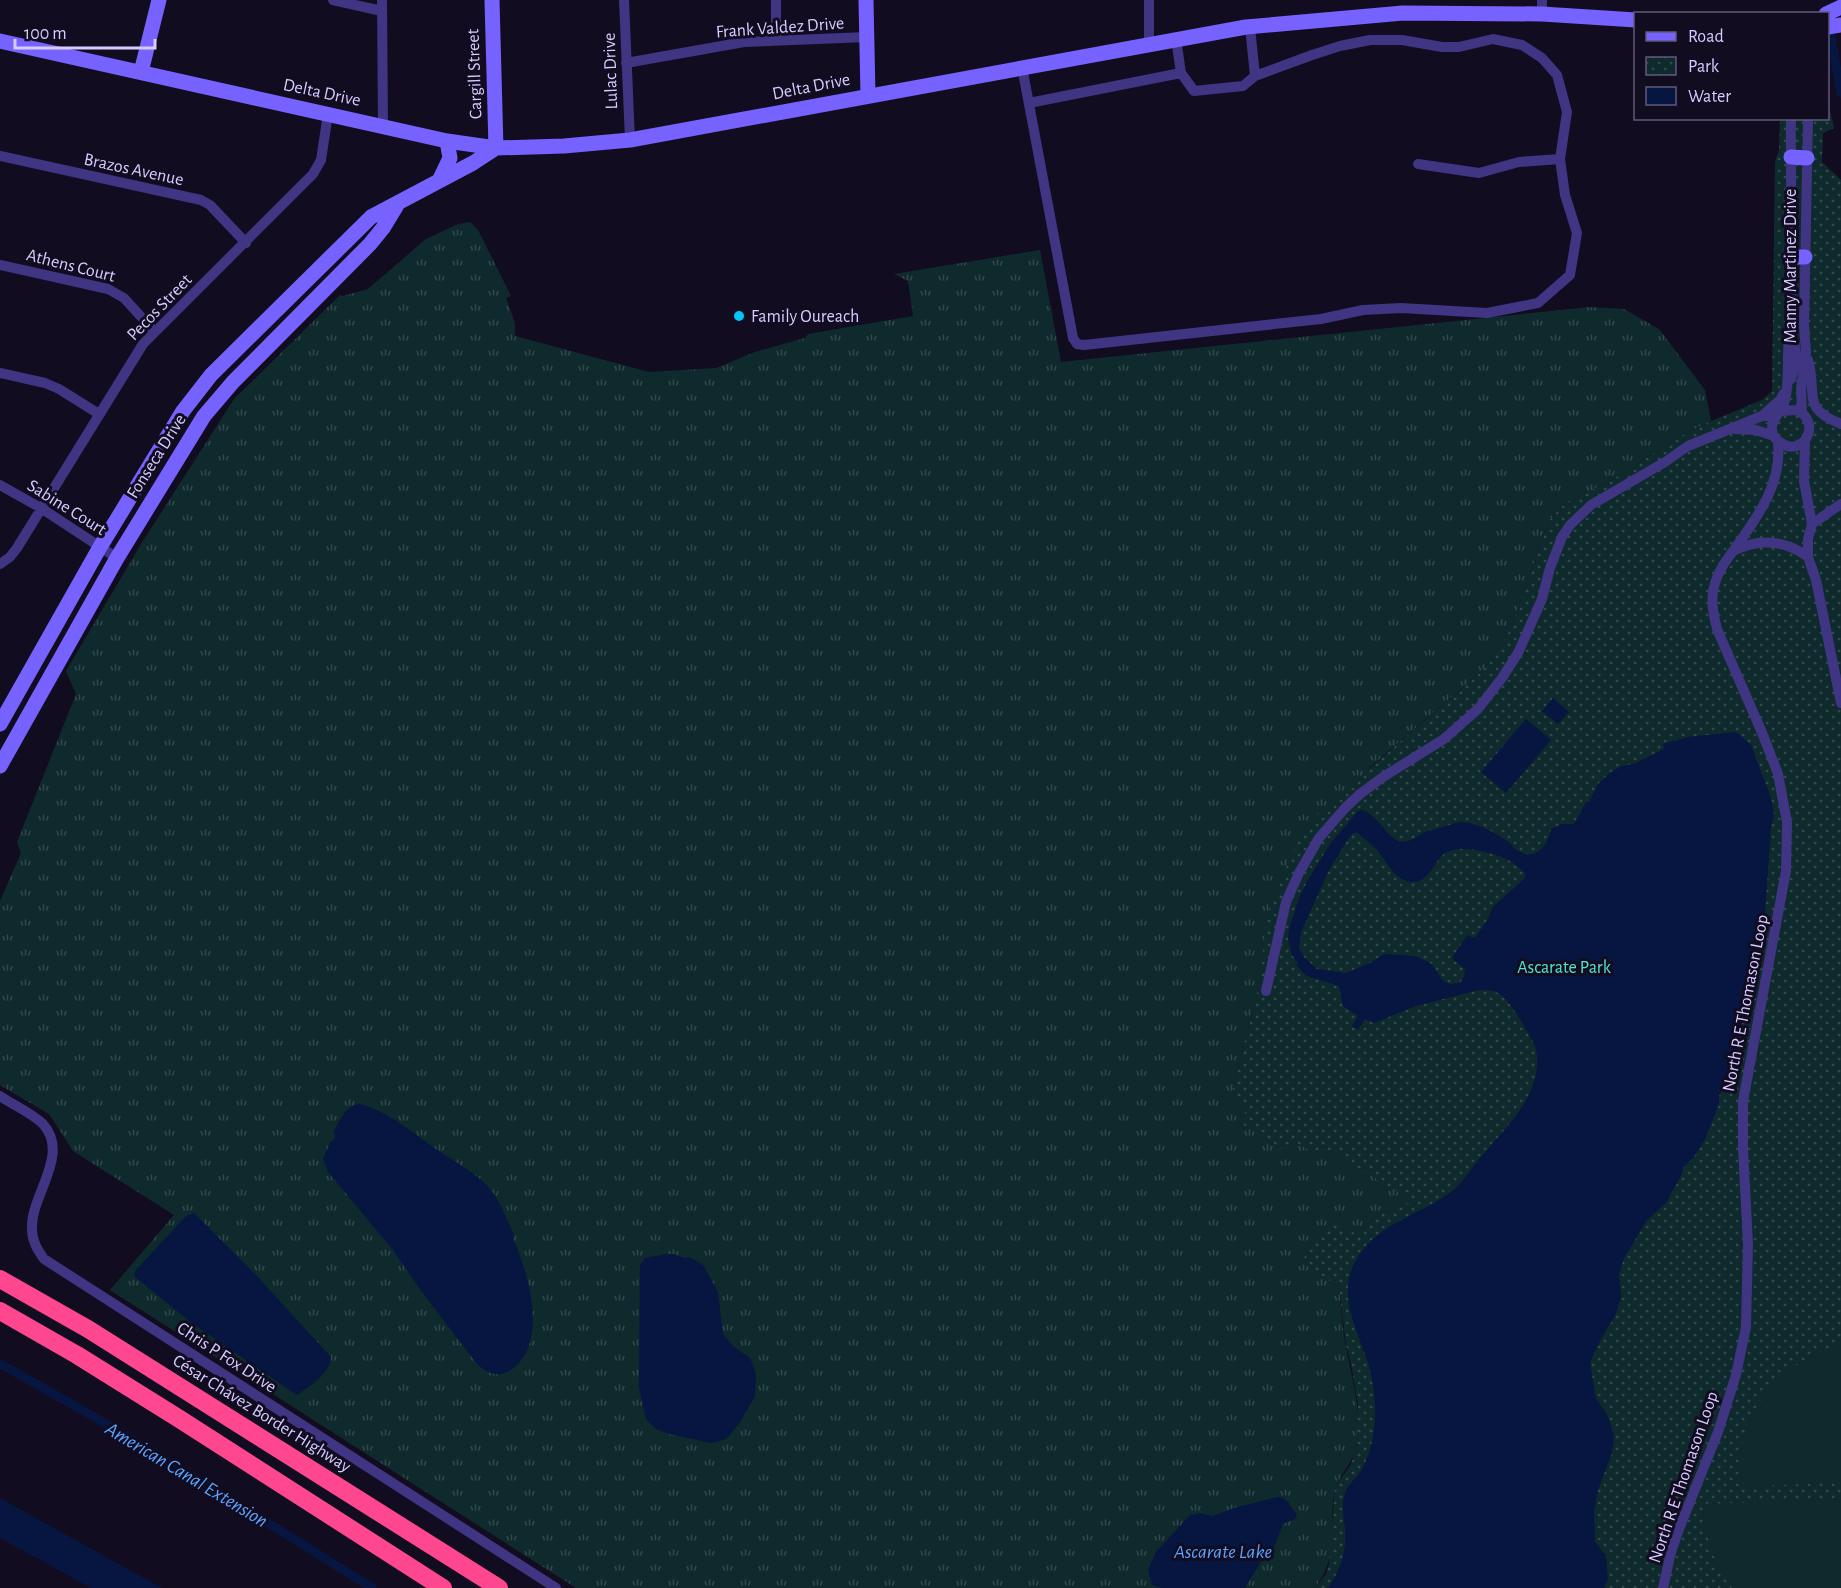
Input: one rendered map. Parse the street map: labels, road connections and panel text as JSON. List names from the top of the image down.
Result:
{
  "streets": {
    "highway": ["César Chávez Border Highway"],
    "main road": ["Cargill Street", "Delta Drive", "Fonseca Drive"],
    "street": [
      "Frank Valdez Drive",
      "Lulac Drive",
      "Brazos Avenue",
      "Athens Court",
      "Manny Martinez Drive",
      "Pecos Street",
      "Sabine Court",
      "North R E Thomason Loop",
      "Chris P Fox Drive"
    ]
  },
  "crossings": [
    ["Frank Valdez Drive", "Lulac Drive"],
    ["Lulac Drive", "Delta Drive"],
    ["Cargill Street", "Delta Drive"],
    ["Cargill Street", "Fonseca Drive"],
    ["Delta Drive", "Pecos Street"],
    ["Delta Drive", "Fonseca Drive"],
    ["Brazos Avenue", "Pecos Street"],
    ["Athens Court", "Pecos Street"],
    ["Manny Martinez Drive", "North R E Thomason Loop"],
    ["Pecos Street", "Sabine Court"],
    ["Fonseca Drive", "Sabine Court"]
  ],
  "water": ["American Canal Extension", "Ascarate Lake"],
  "parks": ["Ascarate Park"],
  "places": ["Family Oureach"],
  "legend": ["Road", "Park", "Water"],
  "scale_bar": "100 m"
}
